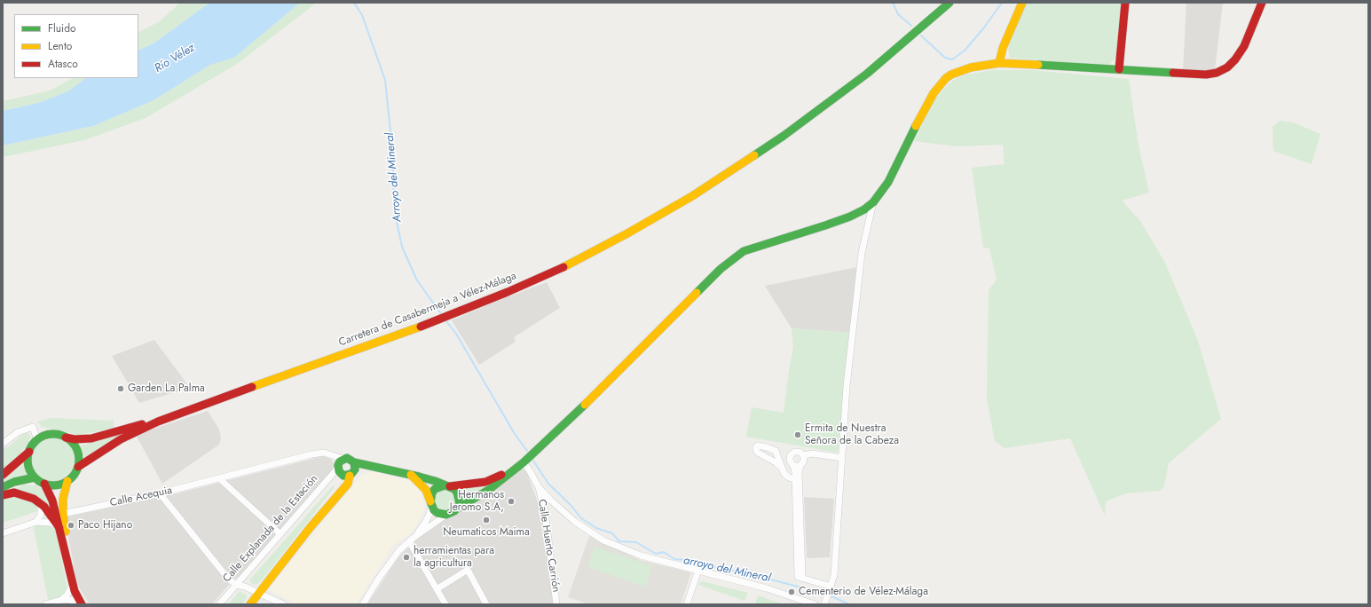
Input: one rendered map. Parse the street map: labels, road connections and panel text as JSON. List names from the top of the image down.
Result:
{
  "streets": {
    "street": [
      "Carretera de Casabermeja a Vélez-Málaga",
      "Calle Acequia",
      "Calle Explanada de la Estación",
      "Calle Huerto Carrión"
    ]
  },
  "crossings": [
    ["Calle Acequia", "Calle Explanada de la Estación"]
  ],
  "water": ["Río Vélez", "Arroyo del Mineral", "arroyo del Mineral"],
  "places": [
    "Garden La Palma",
    "Ermita de Nuestra Señora de la Cabeza",
    "Hermanos Jeromo S.A,",
    "Neumaticos Maima",
    "Paco Hijano",
    "herramientas para la agricultura",
    "Cementerio de Vélez-Málaga"
  ],
  "legend": ["Fluido", "Lento", "Atasco"]
}
